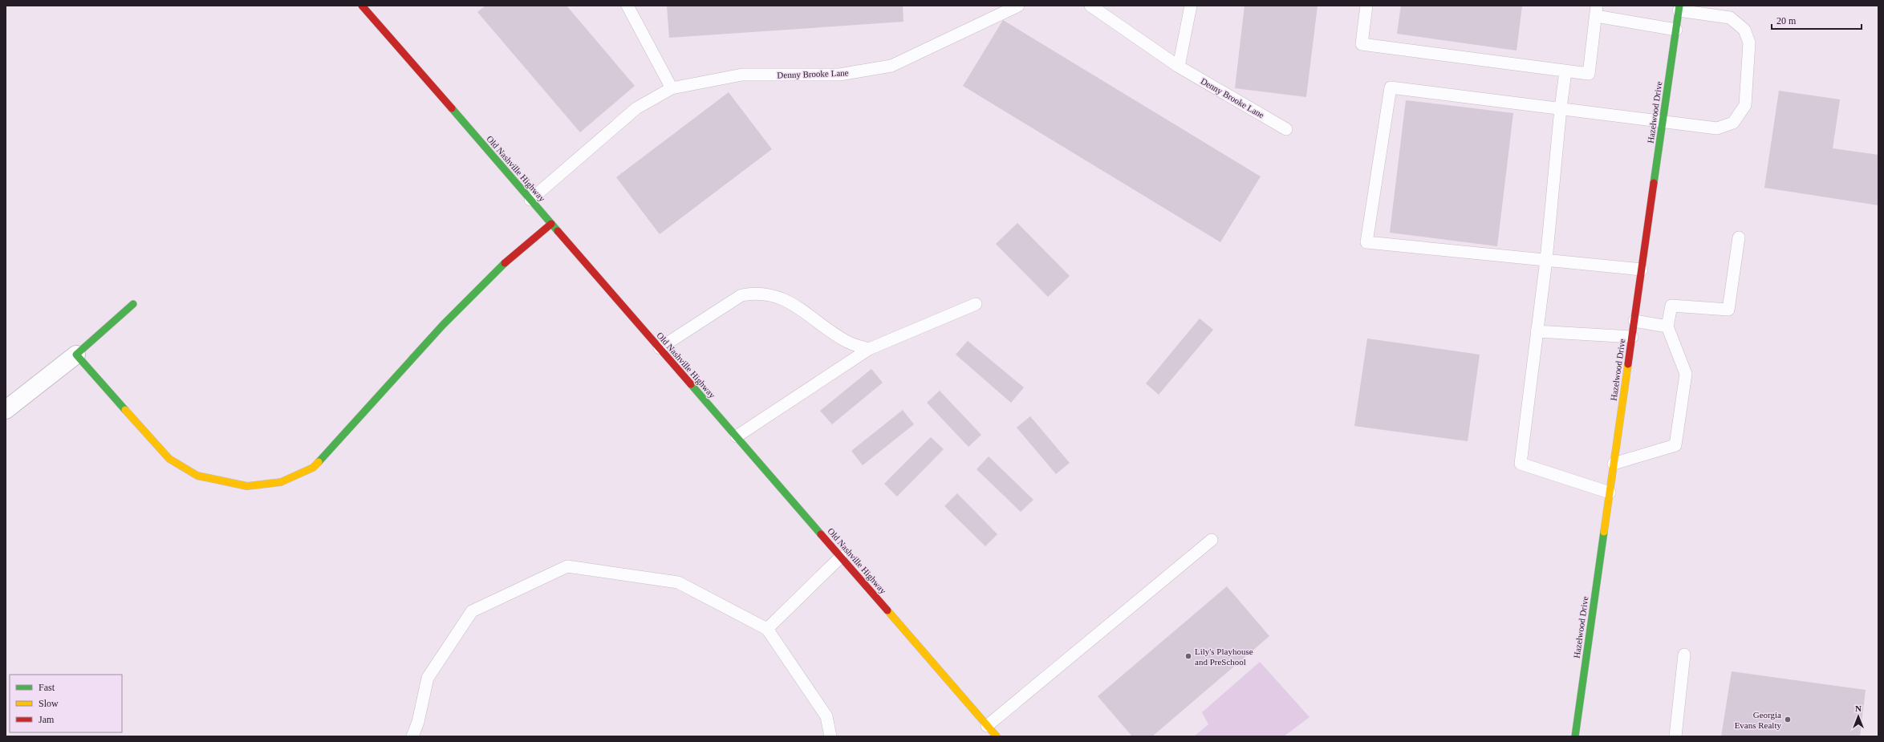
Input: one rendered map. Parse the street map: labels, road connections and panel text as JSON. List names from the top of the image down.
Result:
{
  "streets": {
    "street": ["Hazelwood Drive", "Old Nashville Highway"],
    "lane": ["Denny Brooke Lane"]
  },
  "crossings": [
    ["Denny Brooke Lane", "Old Nashville Highway"]
  ],
  "places": ["Lily's Playhouse and PreSchool", "Georgia Evans Realty"],
  "legend": ["Fast", "Slow", "Jam"],
  "scale_bar": "20 m",
  "north": "top"
}
